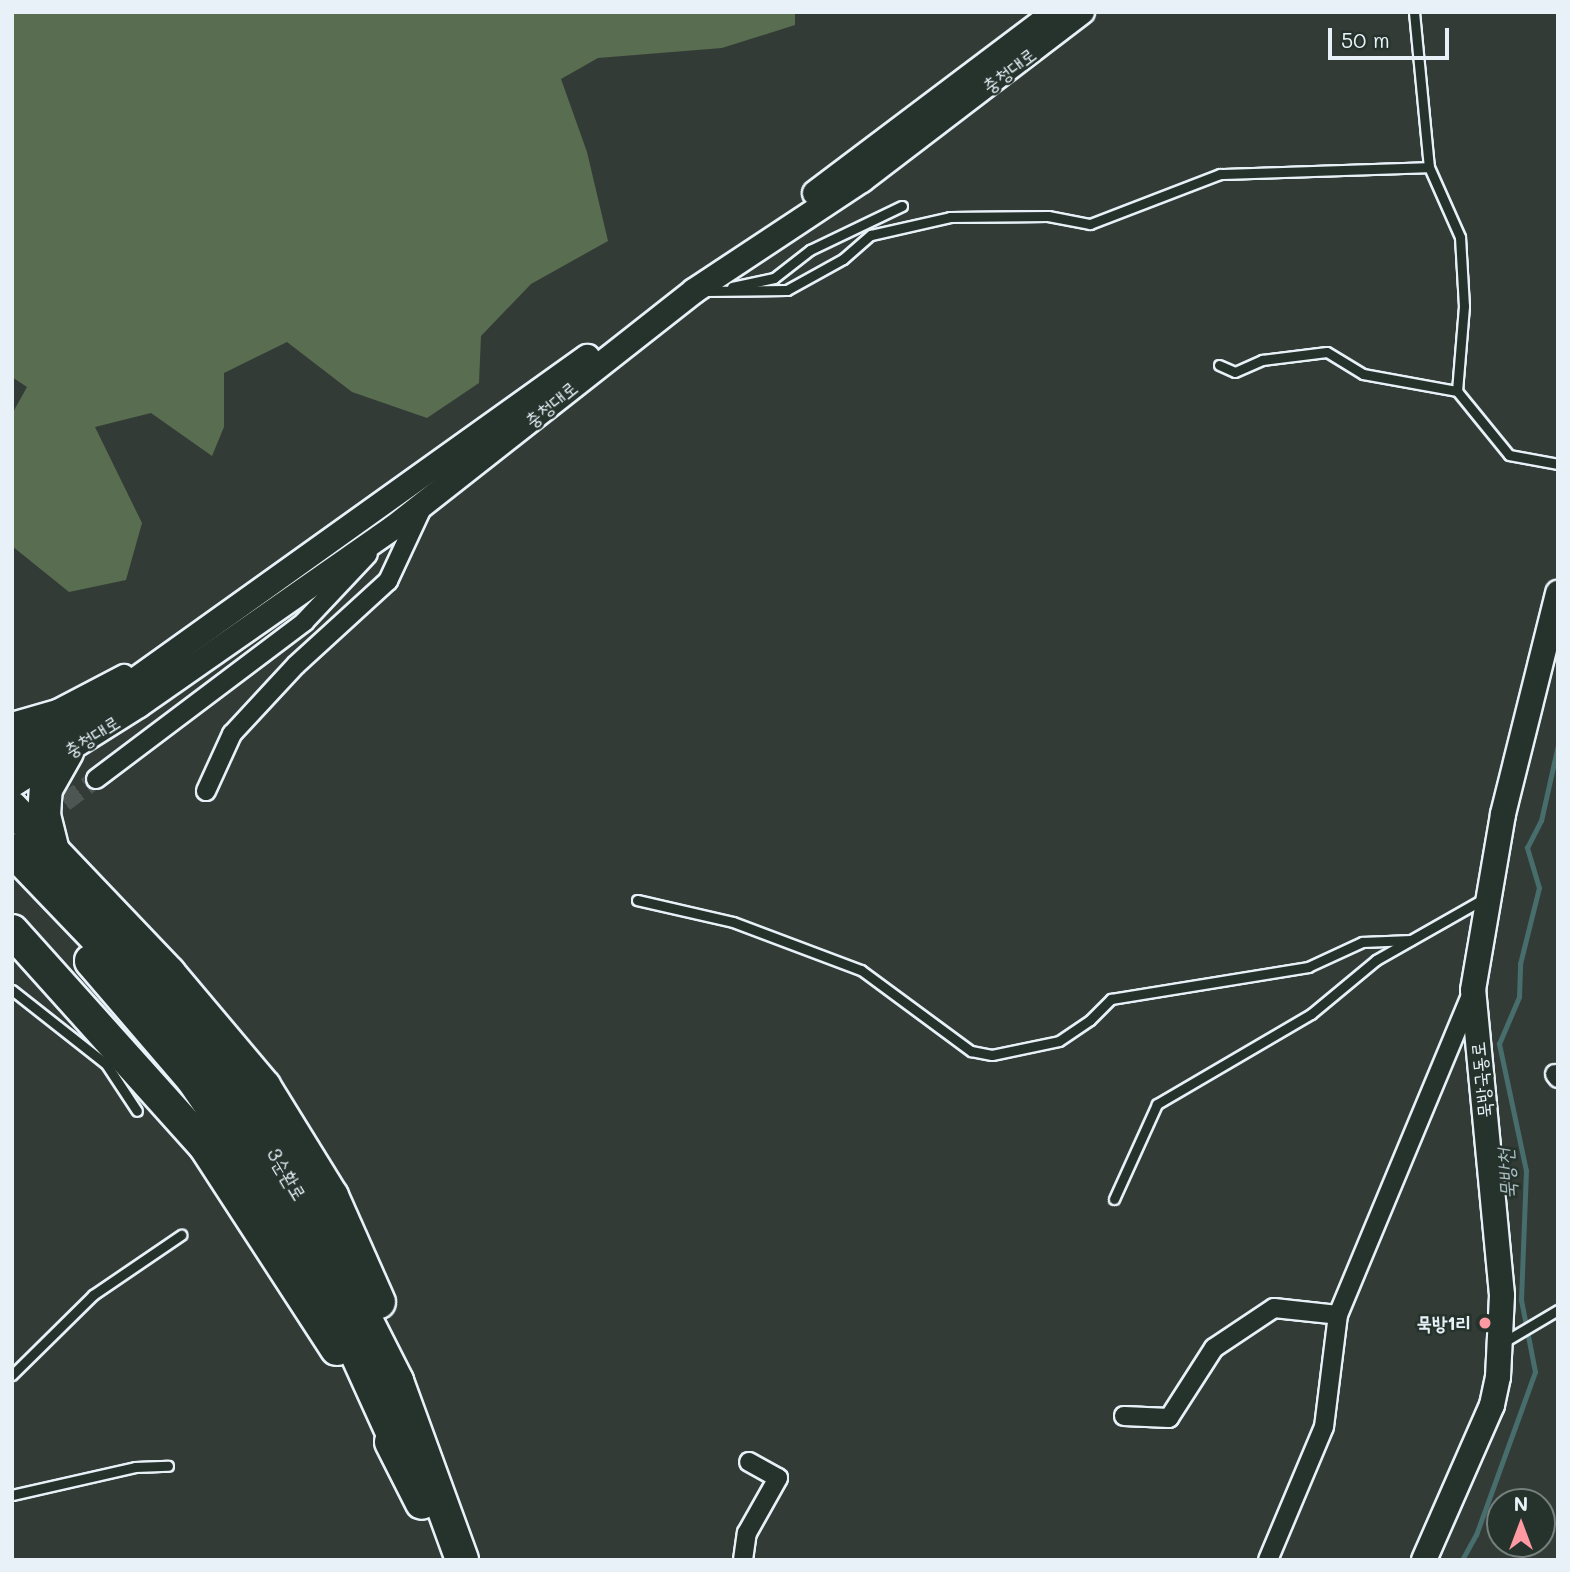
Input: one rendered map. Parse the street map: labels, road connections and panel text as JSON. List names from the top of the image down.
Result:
{
  "streets": {
    "highway": ["3순환로"],
    "main road": ["충청대로", "묵방국동로"]
  },
  "water": ["묵방천"],
  "places": ["묵방1리"],
  "scale_bar": "50 m",
  "north": "top"
}
